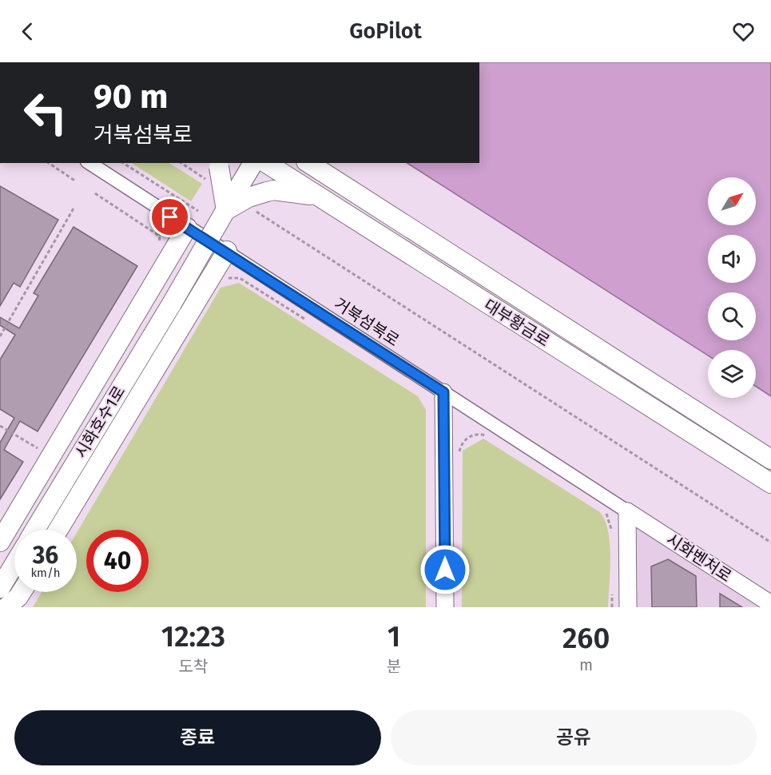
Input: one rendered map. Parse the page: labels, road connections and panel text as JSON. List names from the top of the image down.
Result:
{
  "streets": {
    "main road": ["대부황금로", "시화호수1로"],
    "street": ["거북섬북로", "시화벤처로"]
  },
  "crossings": [
    ["거북섬북로", "시화벤처로"]
  ],
  "north": "top right",
  "page": {
    "header": "GoPilot",
    "turn": ["90 m", "거북섬북로"],
    "speed": "36 km/h",
    "limit": "40",
    "eta": [
      "12:23",
      "도착",
      "1",
      "분",
      "260",
      "m"
    ],
    "buttons": ["종료", "공유"]
  }
}
